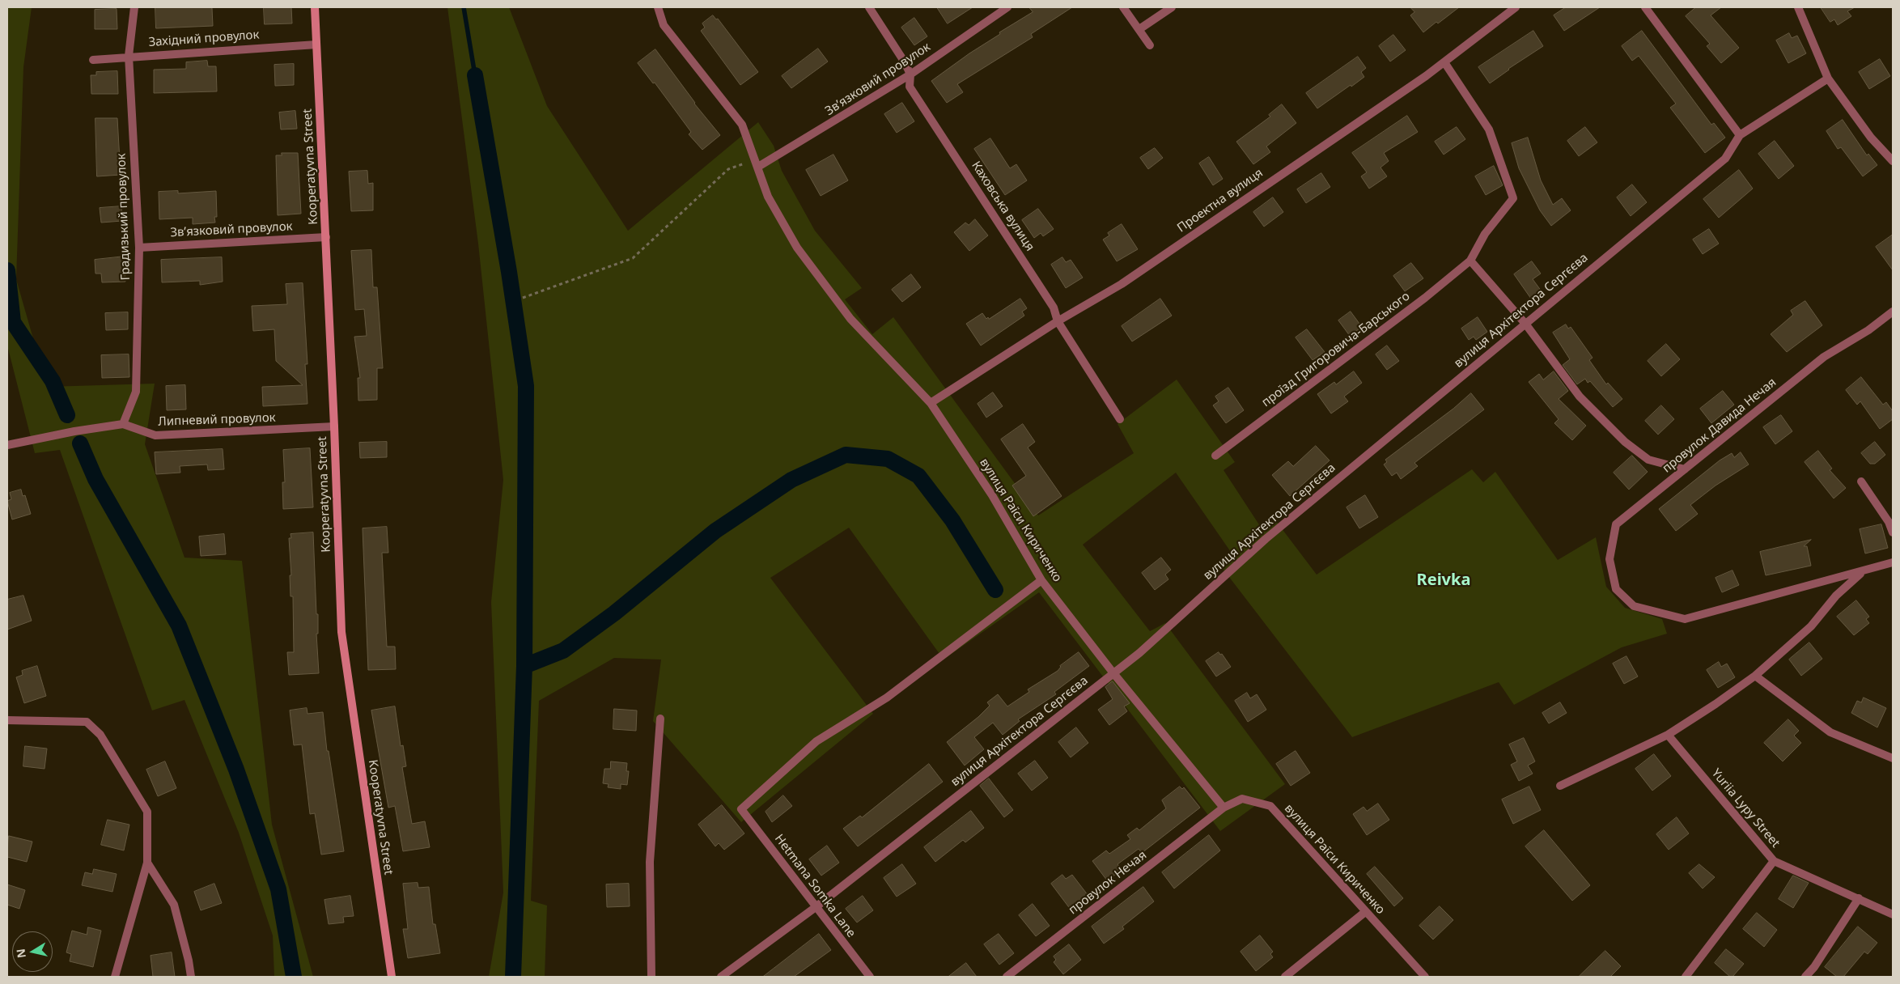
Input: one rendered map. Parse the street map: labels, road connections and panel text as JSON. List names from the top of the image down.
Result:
{
  "streets": {
    "street": [
      "Західний провулок",
      "Звʼязковий провулок",
      "Kooperatyvna Street",
      "Проектна вулиця",
      "Каховська вулиця",
      "Градизький провулок",
      "вулиця Архітектора Сергєєва",
      "проїзд Григоровича-Барського",
      "Липневий провулок",
      "провулок Давида Нечая",
      "вулиця Раїси Кириченко",
      "Yuriia Lypy Street",
      "провулок Нечая",
      "Hetmana Somka Lane"
    ]
  },
  "crossings": [
    ["Західний провулок", "Kooperatyvna Street"],
    ["Західний провулок", "Градизький провулок"],
    ["Звʼязковий провулок", "Kooperatyvna Street"],
    ["Звʼязковий провулок", "Каховська вулиця"],
    ["Звʼязковий провулок", "Градизький провулок"],
    ["Звʼязковий провулок", "вулиця Раїси Кириченко"],
    ["Kooperatyvna Street", "Липневий провулок"],
    ["Проектна вулиця", "Каховська вулиця"],
    ["Проектна вулиця", "вулиця Раїси Кириченко"],
    ["Градизький провулок", "Липневий провулок"],
    ["вулиця Архітектора Сергєєва", "вулиця Раїси Кириченко"],
    ["вулиця Архітектора Сергєєва", "Hetmana Somka Lane"],
    ["вулиця Раїси Кириченко", "провулок Нечая"],
    ["вулиця Раїси Кириченко", "Hetmana Somka Lane"]
  ],
  "districts": ["Reivka"],
  "north": "left"
}
